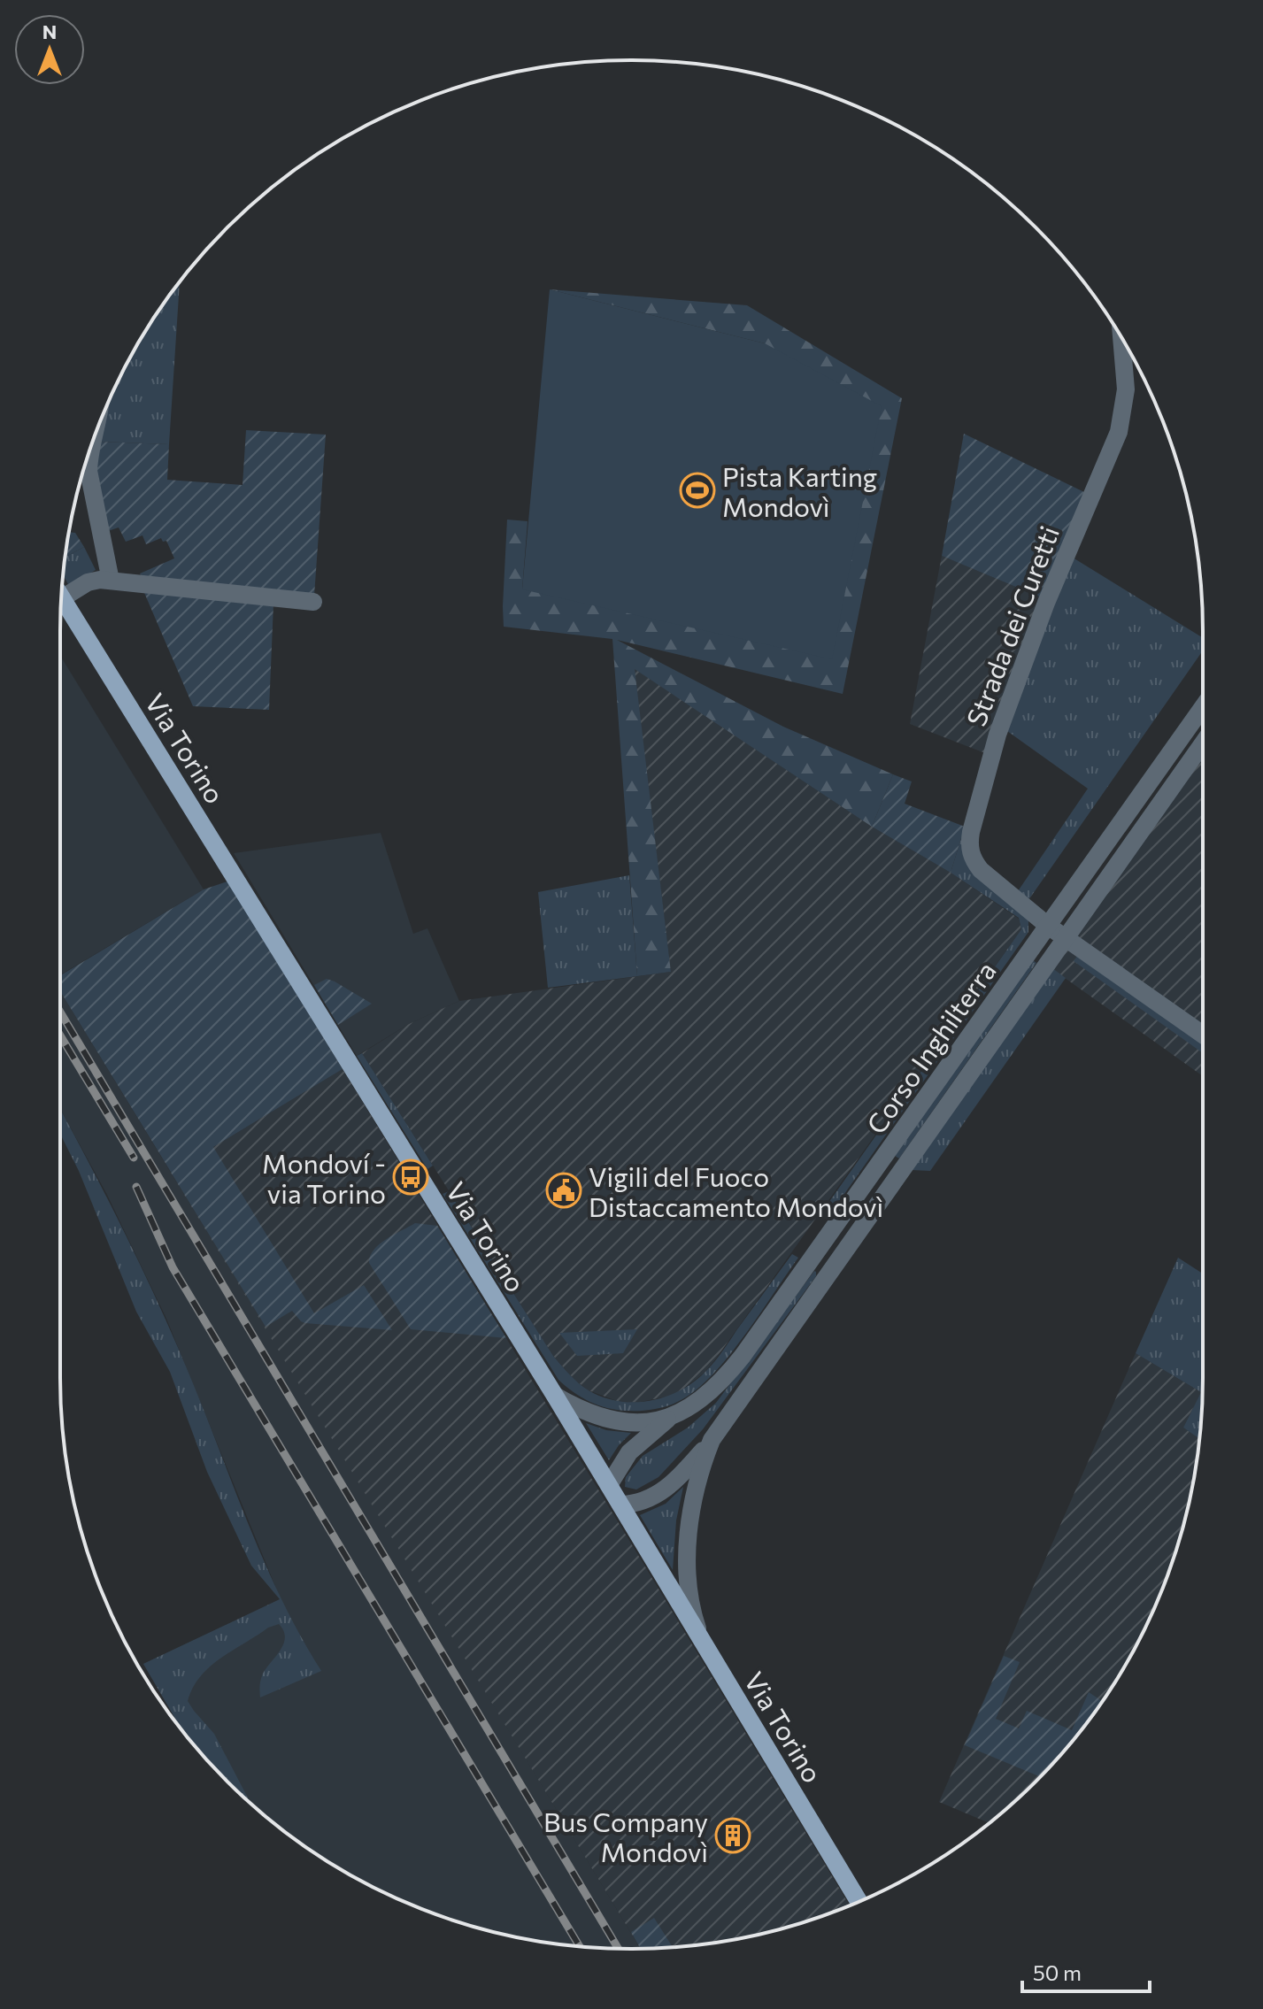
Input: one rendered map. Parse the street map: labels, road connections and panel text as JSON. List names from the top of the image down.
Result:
{
  "streets": {
    "main road": ["Via Torino"],
    "street": ["Strada dei Curetti", "Corso Inghilterra"]
  },
  "crossings": [
    ["Strada dei Curetti", "Corso Inghilterra"],
    ["Via Torino", "Corso Inghilterra"]
  ],
  "places": {
    "sports": ["Pista Karting Mondovì"],
    "bus stop": ["Mondoví - via Torino"],
    "public building": ["Vigili del Fuoco Distaccamento Mondovì"],
    "building": ["Bus Company Mondovì"]
  },
  "scale_bar": "50 m",
  "north": "top"
}
